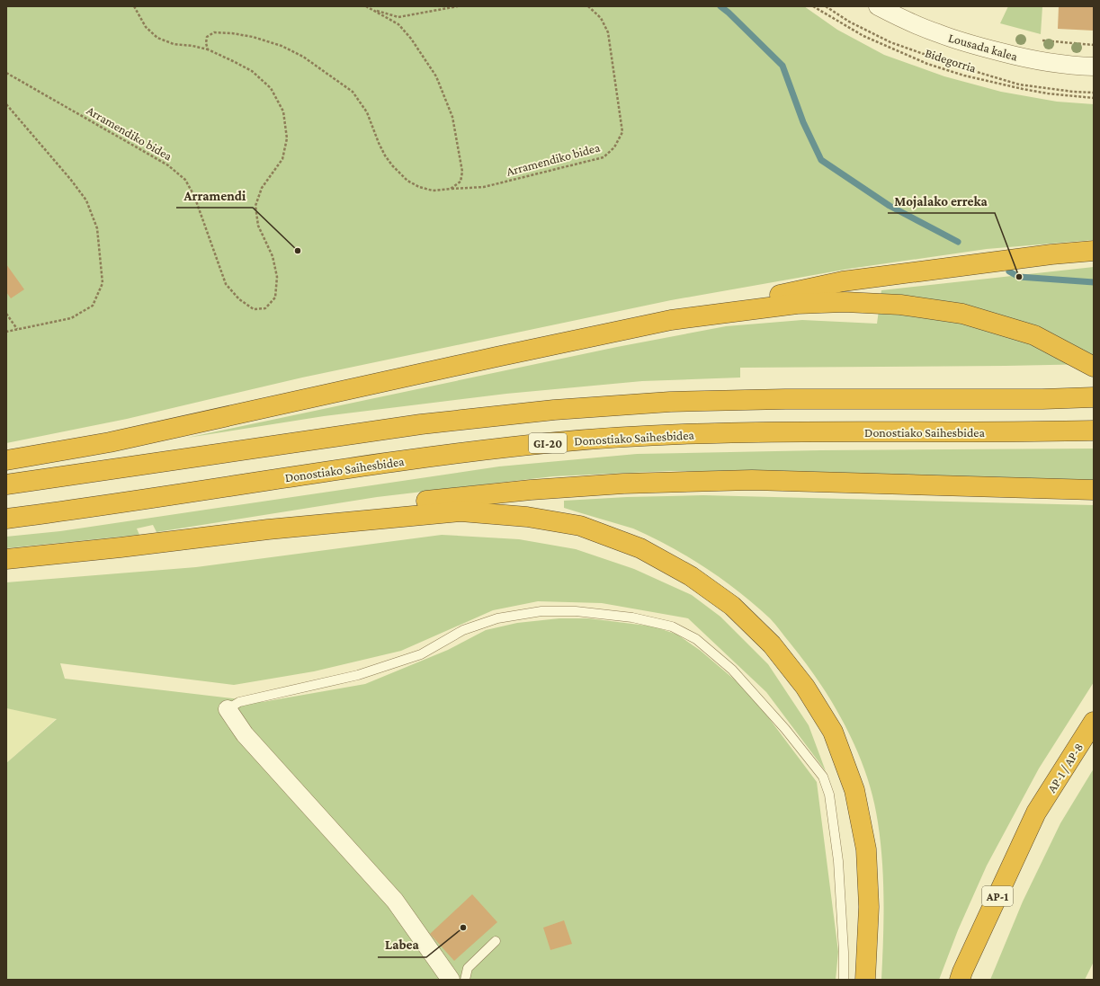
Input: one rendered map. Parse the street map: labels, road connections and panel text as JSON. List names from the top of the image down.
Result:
{
  "streets": {
    "highway": [
      "Donostiako Saihesbidea",
      "GI-20",
      "AP-1 / AP-8",
      "AP-1"
    ],
    "street": ["Lousada kalea"],
    "path": ["Bidegorria", "Arramendiko bidea"]
  },
  "places": ["Arramendi", "Mojalako erreka", "Labea"]
}
